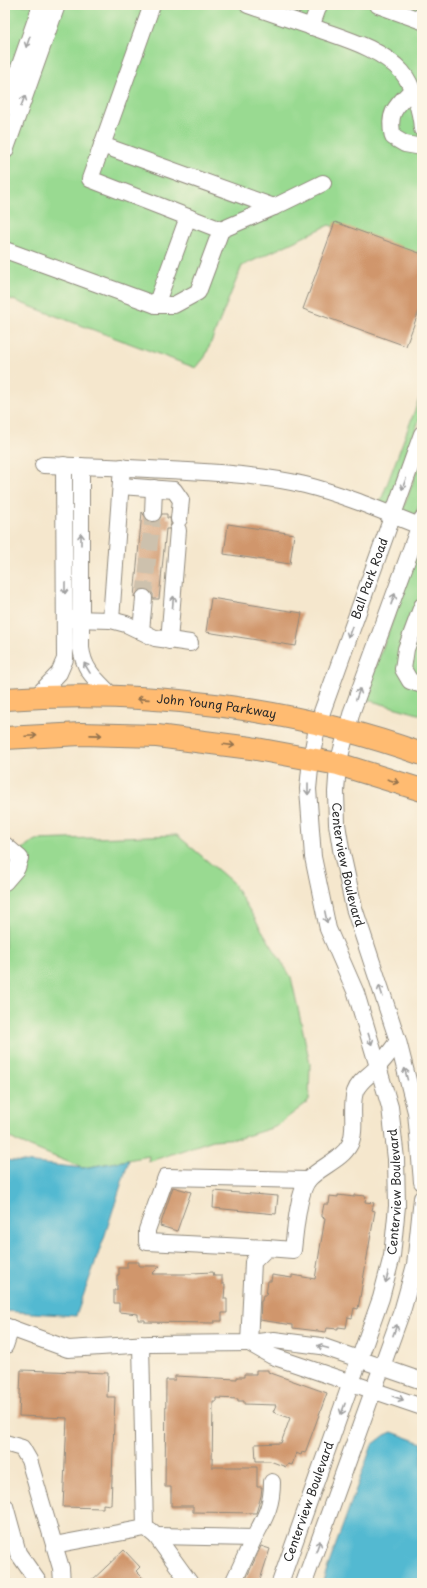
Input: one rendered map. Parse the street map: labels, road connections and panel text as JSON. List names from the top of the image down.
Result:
{
  "streets": {
    "highway": ["John Young Parkway"],
    "street": ["Ball Park Road", "Centerview Boulevard"]
  },
  "crossings": [
    ["Ball Park Road", "John Young Parkway"],
    ["Ball Park Road", "Centerview Boulevard"],
    ["John Young Parkway", "Centerview Boulevard"]
  ]
}
